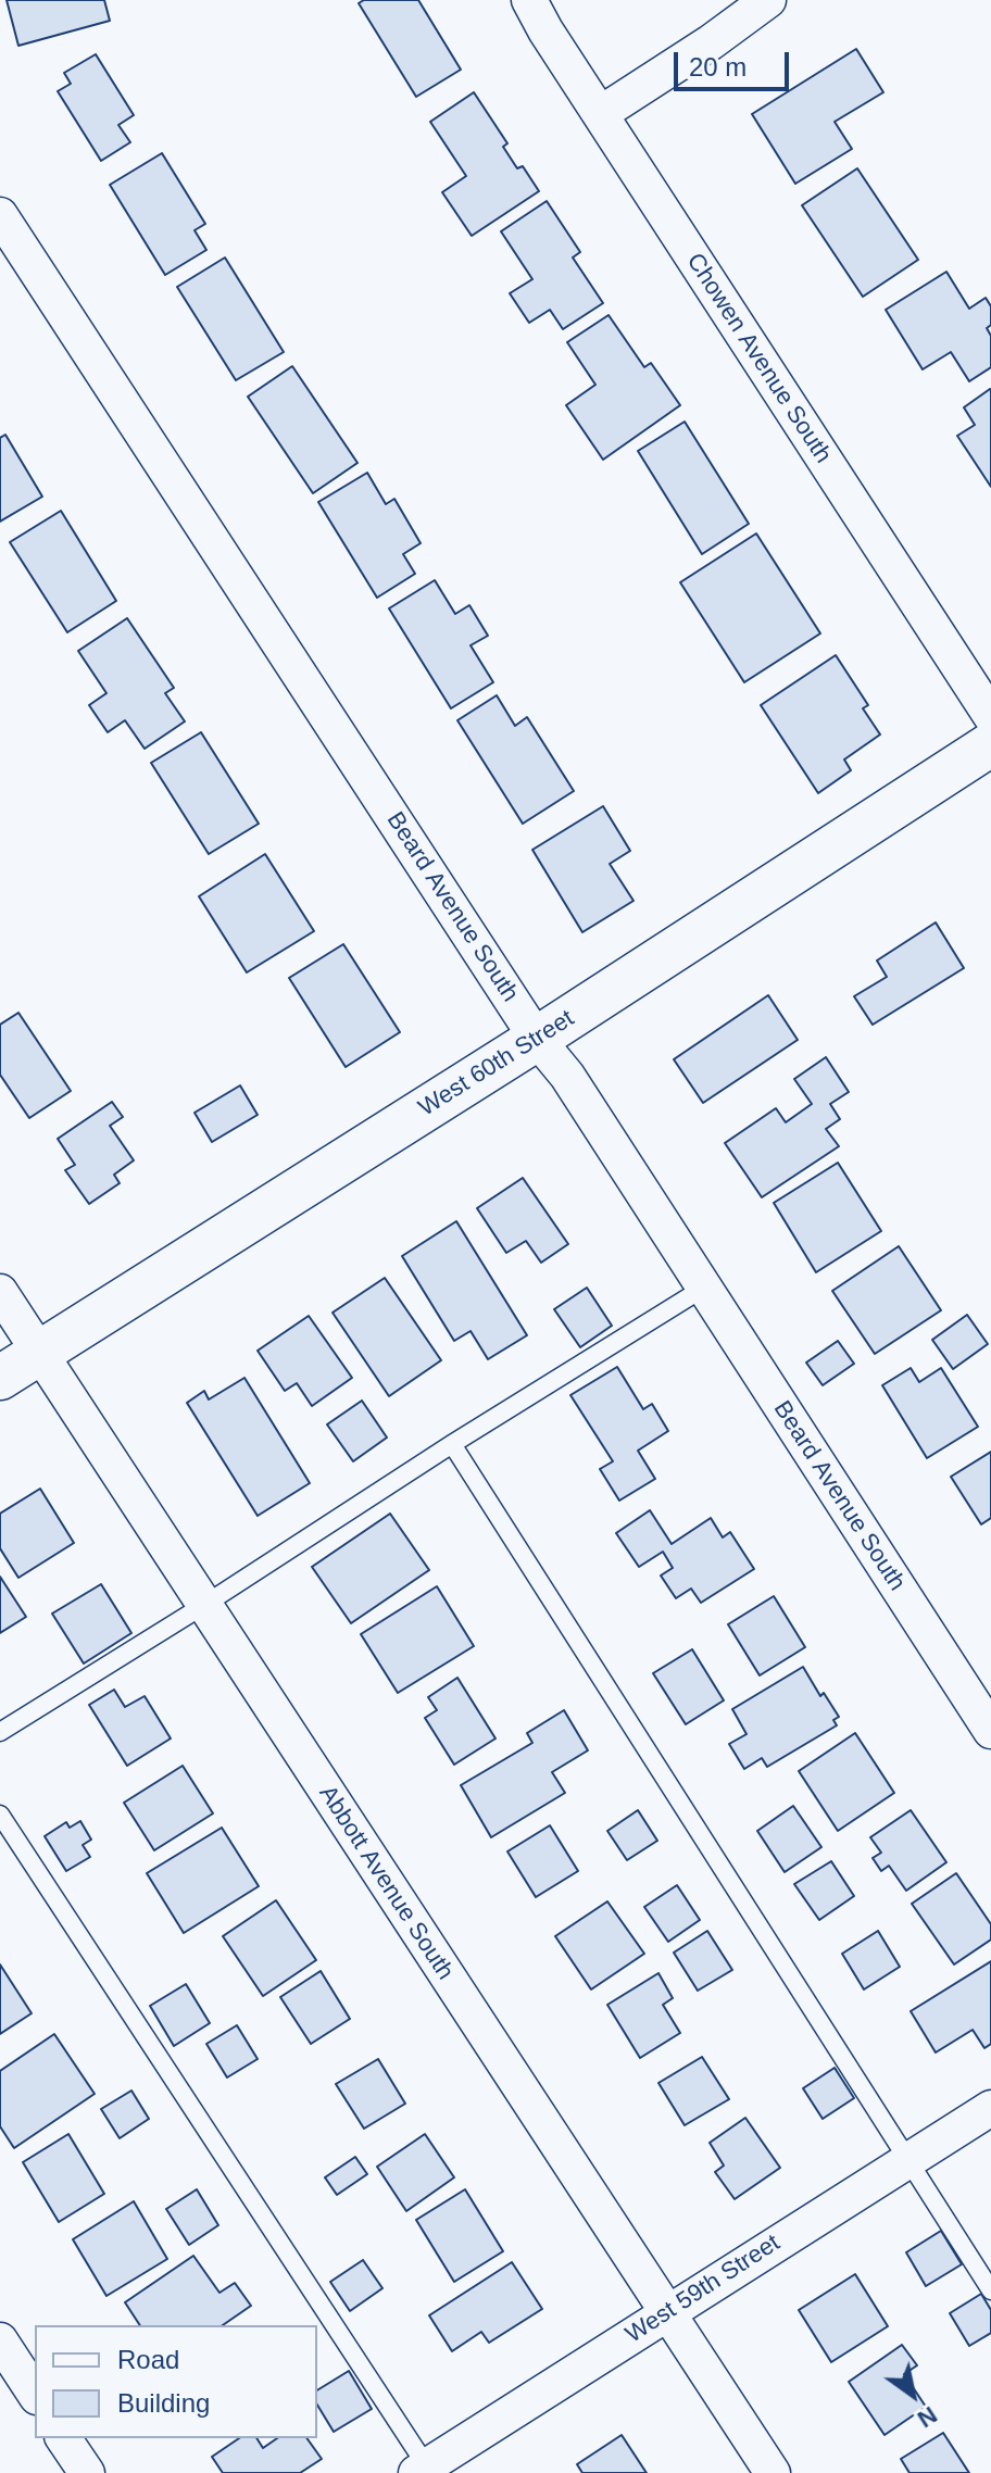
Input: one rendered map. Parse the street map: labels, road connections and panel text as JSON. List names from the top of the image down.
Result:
{
  "streets": {
    "street": [
      "Chowen Avenue South",
      "Beard Avenue South",
      "West 60th Street",
      "Abbott Avenue South",
      "West 59th Street"
    ]
  },
  "crossings": [
    ["Beard Avenue South", "West 60th Street"],
    ["West 60th Street", "Abbott Avenue South"],
    ["Abbott Avenue South", "West 59th Street"]
  ],
  "legend": ["Road", "Building"],
  "scale_bar": "20 m",
  "north": "bottom right"
}
